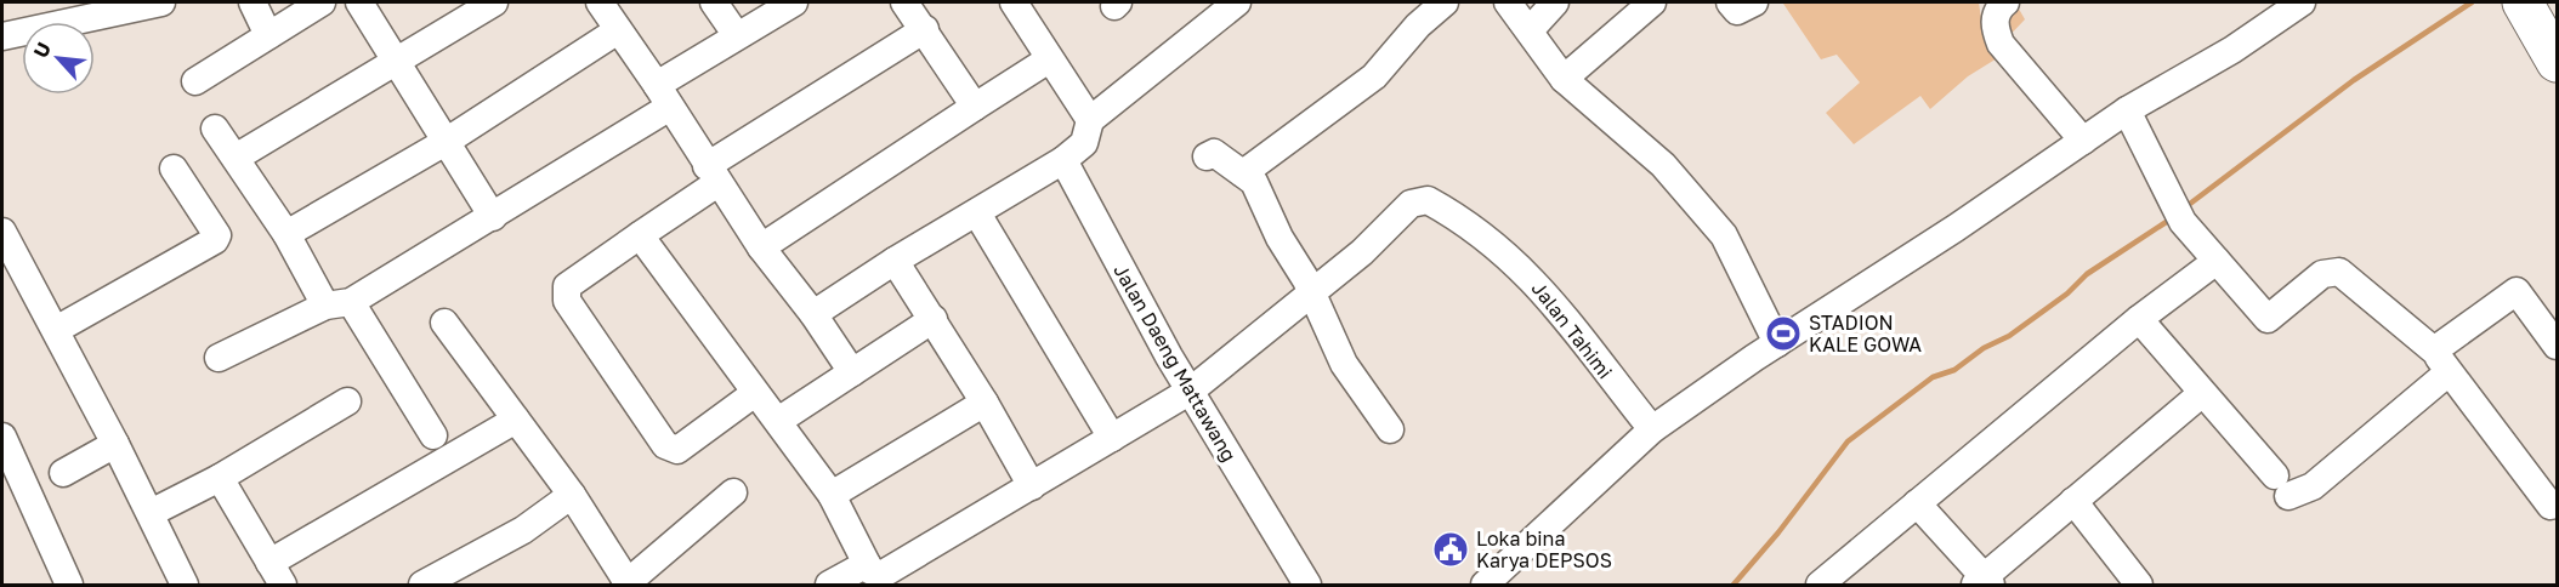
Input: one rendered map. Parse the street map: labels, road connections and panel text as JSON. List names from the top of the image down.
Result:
{
  "streets": {
    "street": ["Jalan Tahimi", "Jalan Daeng Mattawang"]
  },
  "crossings": [
    ["Jalan Tahimi", "Jalan Daeng Mattawang"]
  ],
  "places": {
    "sports": ["STADION KALE GOWA"],
    "public building": ["Loka bina Karya DEPSOS"]
  },
  "north": "top left"
}
